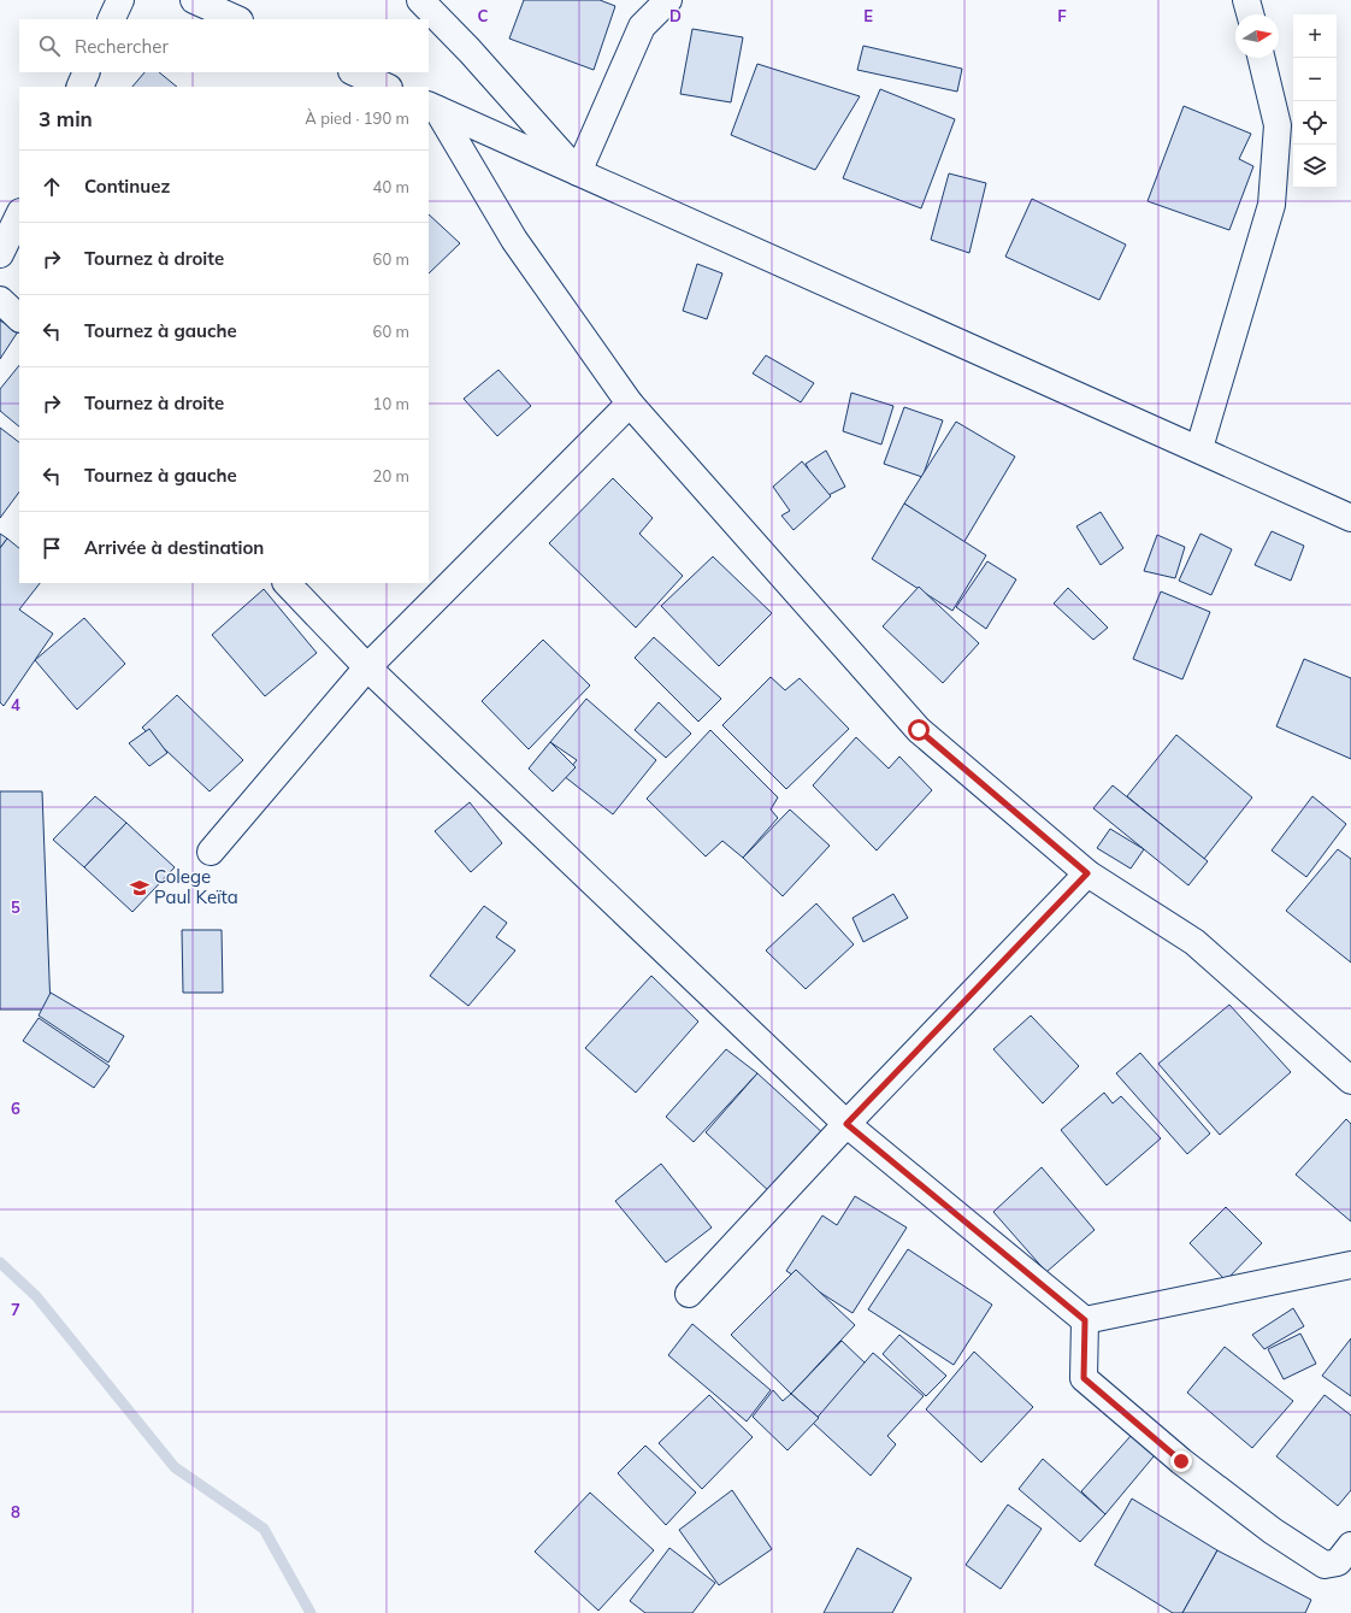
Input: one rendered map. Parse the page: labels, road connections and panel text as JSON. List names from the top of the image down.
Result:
{
  "places": {
    "school or university": ["Colege Paul Keïta"]
  },
  "north": "right",
  "page": {
    "map_buttons": ["+", "−"],
    "search": "Rechercher",
    "heading": ["3 min", "À pied · 190 m"],
    "list": [
      ["Continuez", "40 m"],
      ["Tournez à droite", "60 m"],
      ["Tournez à gauche", "60 m"],
      ["Tournez à droite", "10 m"],
      ["Tournez à gauche", "20 m"],
      "Arrivée à destination"
    ]
  },
  "grid": {
    "columns": [
      "C",
      "D",
      "E",
      "F"
    ],
    "rows": [
      "4",
      "5",
      "6",
      "7",
      "8"
    ]
  }
}
